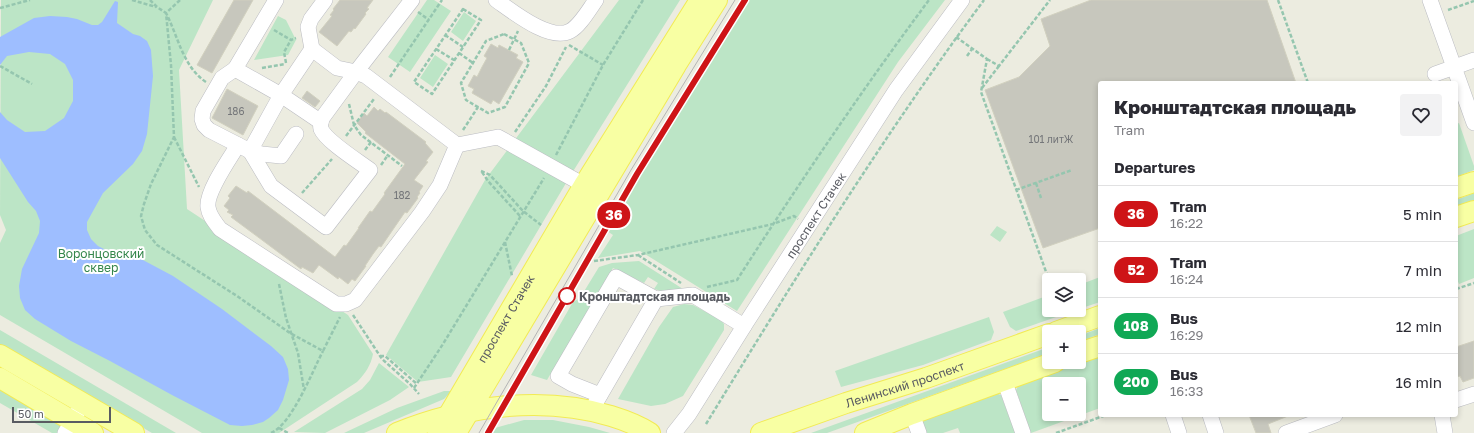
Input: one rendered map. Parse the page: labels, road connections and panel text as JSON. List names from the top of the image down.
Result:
{
  "streets": {
    "main road": ["проспект Стачек", "Ленинский проспект"]
  },
  "parks": ["Воронцовский сквер"],
  "places": ["Кронштадтская площадь"],
  "lines": ["tram line 36"],
  "house_numbers": ["186", "101 литЖ", "182"],
  "scale_bar": "50 m",
  "page": {
    "on_map": "36",
    "heading": [
      ["Кронштадтская площадь", "Tram"],
      "Departures"
    ],
    "list": [
      {
        "mark": "36",
        "name": "Tram",
        "note": "16:22",
        "value": "5 min"
      },
      {
        "mark": "52",
        "name": "Tram",
        "note": "16:24",
        "value": "7 min"
      },
      {
        "mark": "108",
        "name": "Bus",
        "note": "16:29",
        "value": "12 min"
      },
      {
        "mark": "200",
        "name": "Bus",
        "note": "16:33",
        "value": "16 min"
      }
    ],
    "map_buttons": ["+", "−"],
    "scale": "50 m"
  }
}
